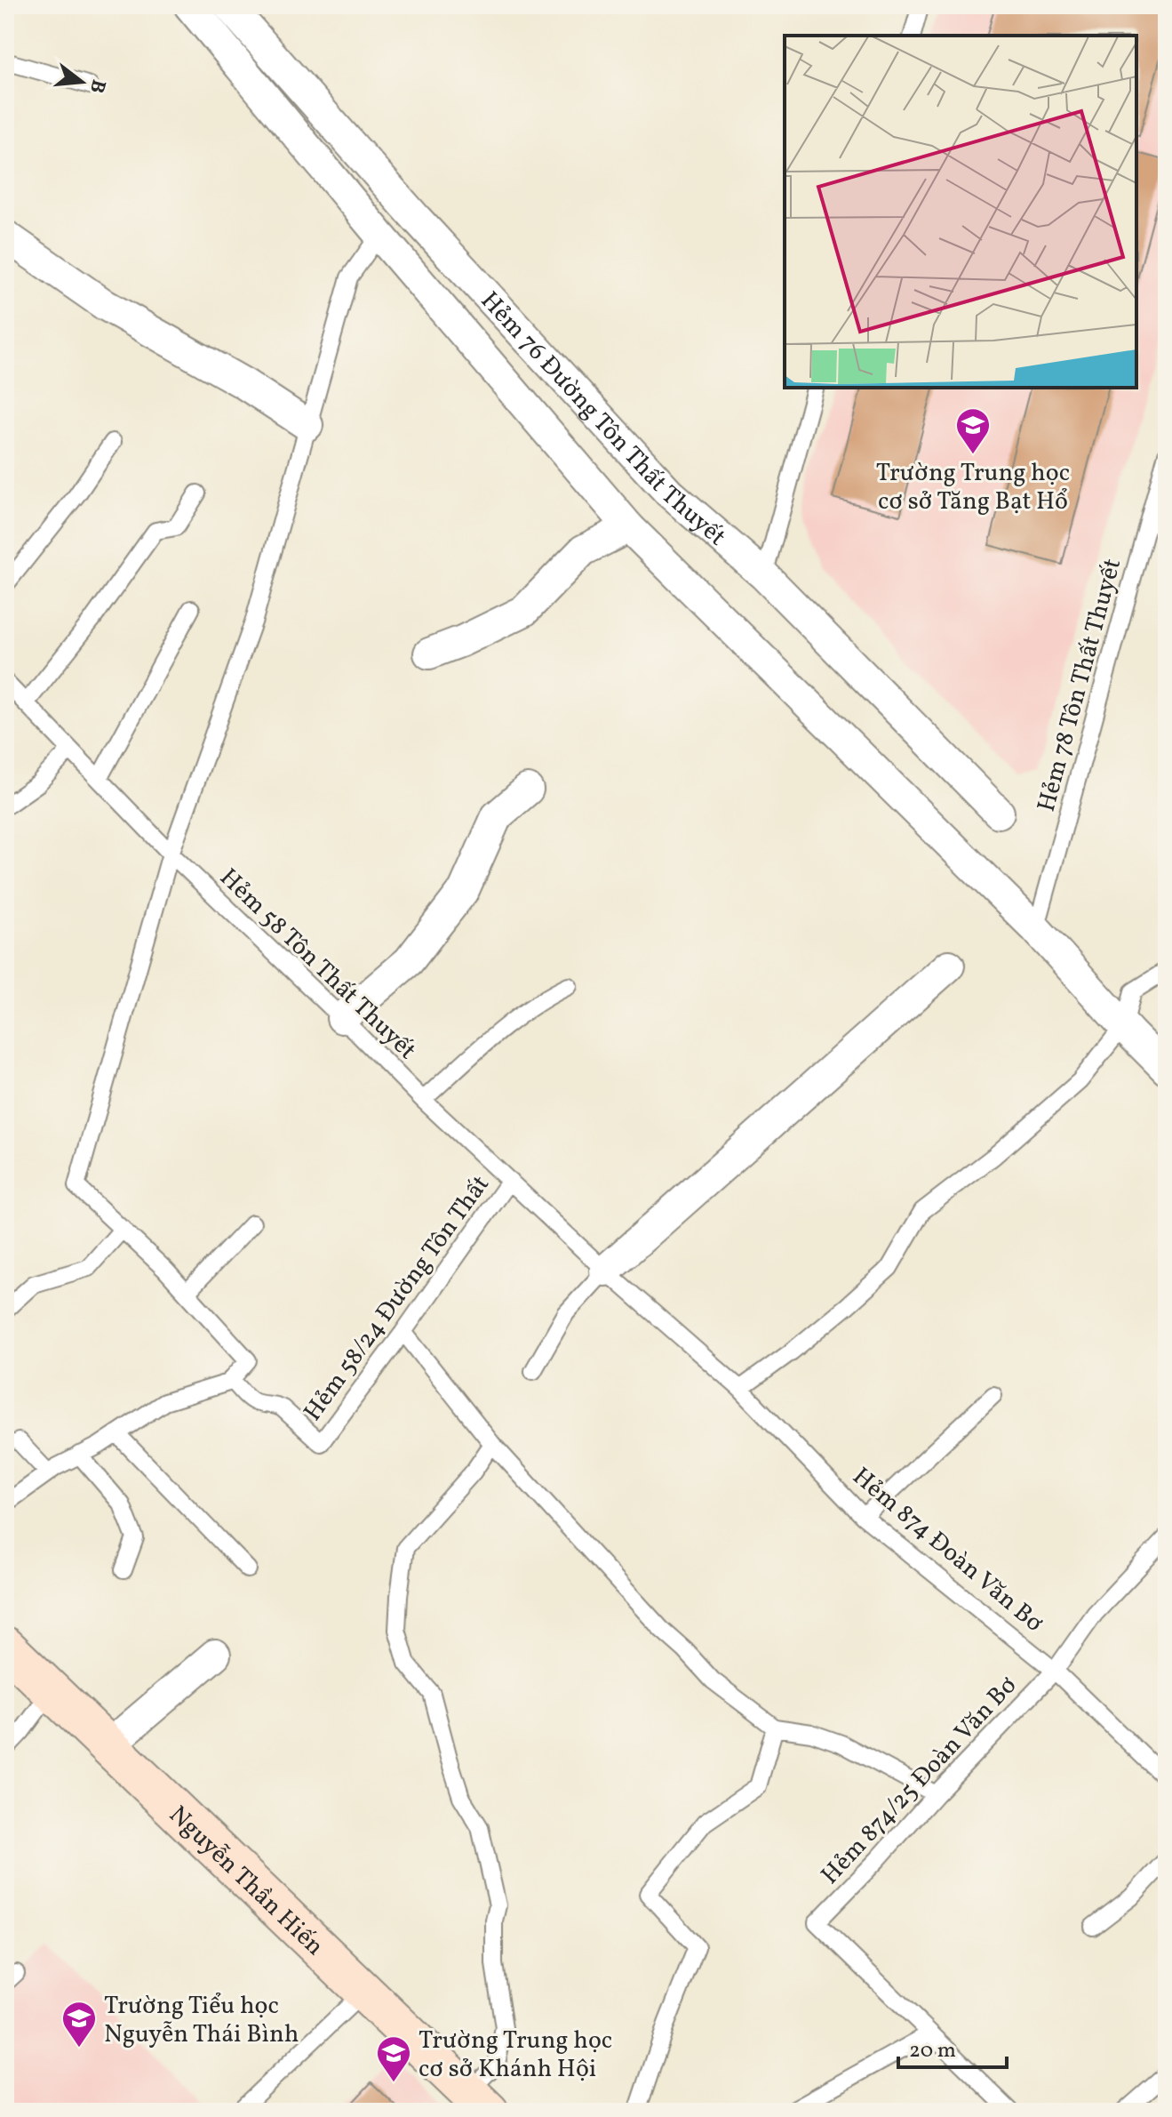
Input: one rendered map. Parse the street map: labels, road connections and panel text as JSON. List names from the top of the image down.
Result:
{
  "streets": {
    "street": ["Hẻm 76 Đường Tôn Thất Thuyết", "Nguyễn Thần Hiến"],
    "lane": [
      "Hẻm 78 Tôn Thất Thuyết",
      "Hẻm 58 Tôn Thất Thuyết",
      "Hẻm 58/24 Đường Tôn Thất",
      "Hẻm 874 Đoàn Văn Bơ",
      "Hẻm 874/25 Đoàn Văn Bơ"
    ]
  },
  "crossings": [
    ["Hẻm 58 Tôn Thất Thuyết", "Hẻm 58/24 Đường Tôn Thất"],
    ["Hẻm 58 Tôn Thất Thuyết", "Hẻm 874 Đoàn Văn Bơ"],
    ["Hẻm 874 Đoàn Văn Bơ", "Hẻm 874/25 Đoàn Văn Bơ"]
  ],
  "places": {
    "school or university": ["Trường Trung học cơ sở Tăng Bạt Hổ", "Trường Tiểu học Nguyễn Thái Bình", "Trường Trung học cơ sở Khánh Hội"]
  },
  "scale_bar": "20 m",
  "north": "right"
}
